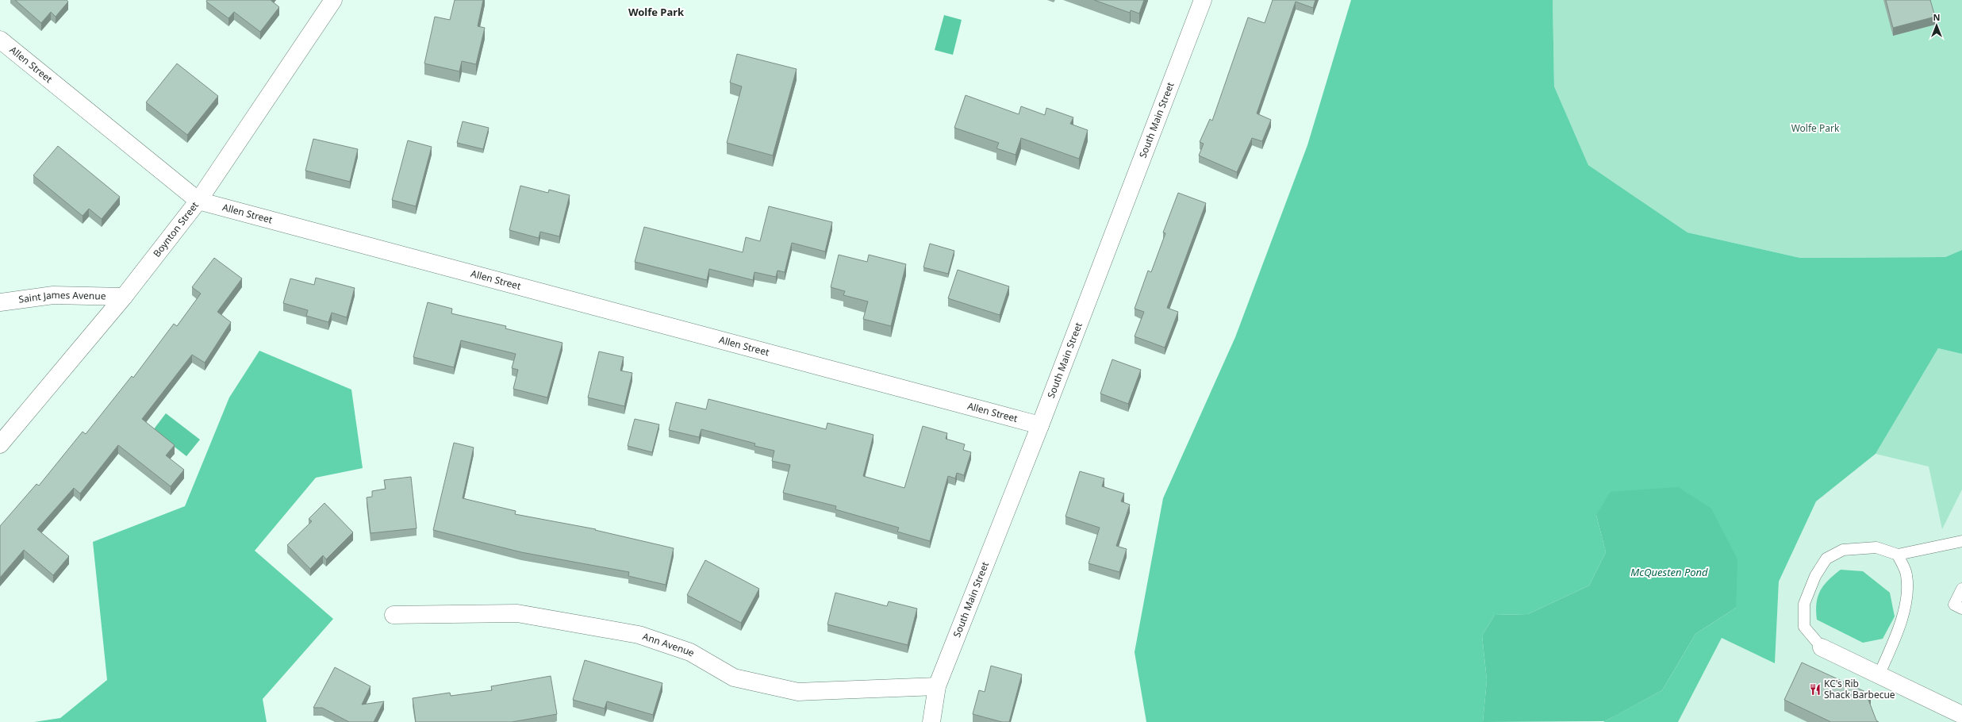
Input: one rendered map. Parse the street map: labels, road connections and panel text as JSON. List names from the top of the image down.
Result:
{
  "streets": {
    "street": [
      "Allen Street",
      "South Main Street",
      "Boynton Street",
      "Saint James Avenue",
      "Ann Avenue"
    ]
  },
  "crossings": [
    ["Allen Street", "South Main Street"],
    ["Allen Street", "Boynton Street"],
    ["South Main Street", "Ann Avenue"],
    ["Boynton Street", "Saint James Avenue"]
  ],
  "districts": ["Wolfe Park"],
  "water": ["McQuesten Pond"],
  "parks": ["Wolfe Park"],
  "places": {
    "restaurant": ["KC's Rib Shack Barbecue"]
  },
  "north": "top"
}
